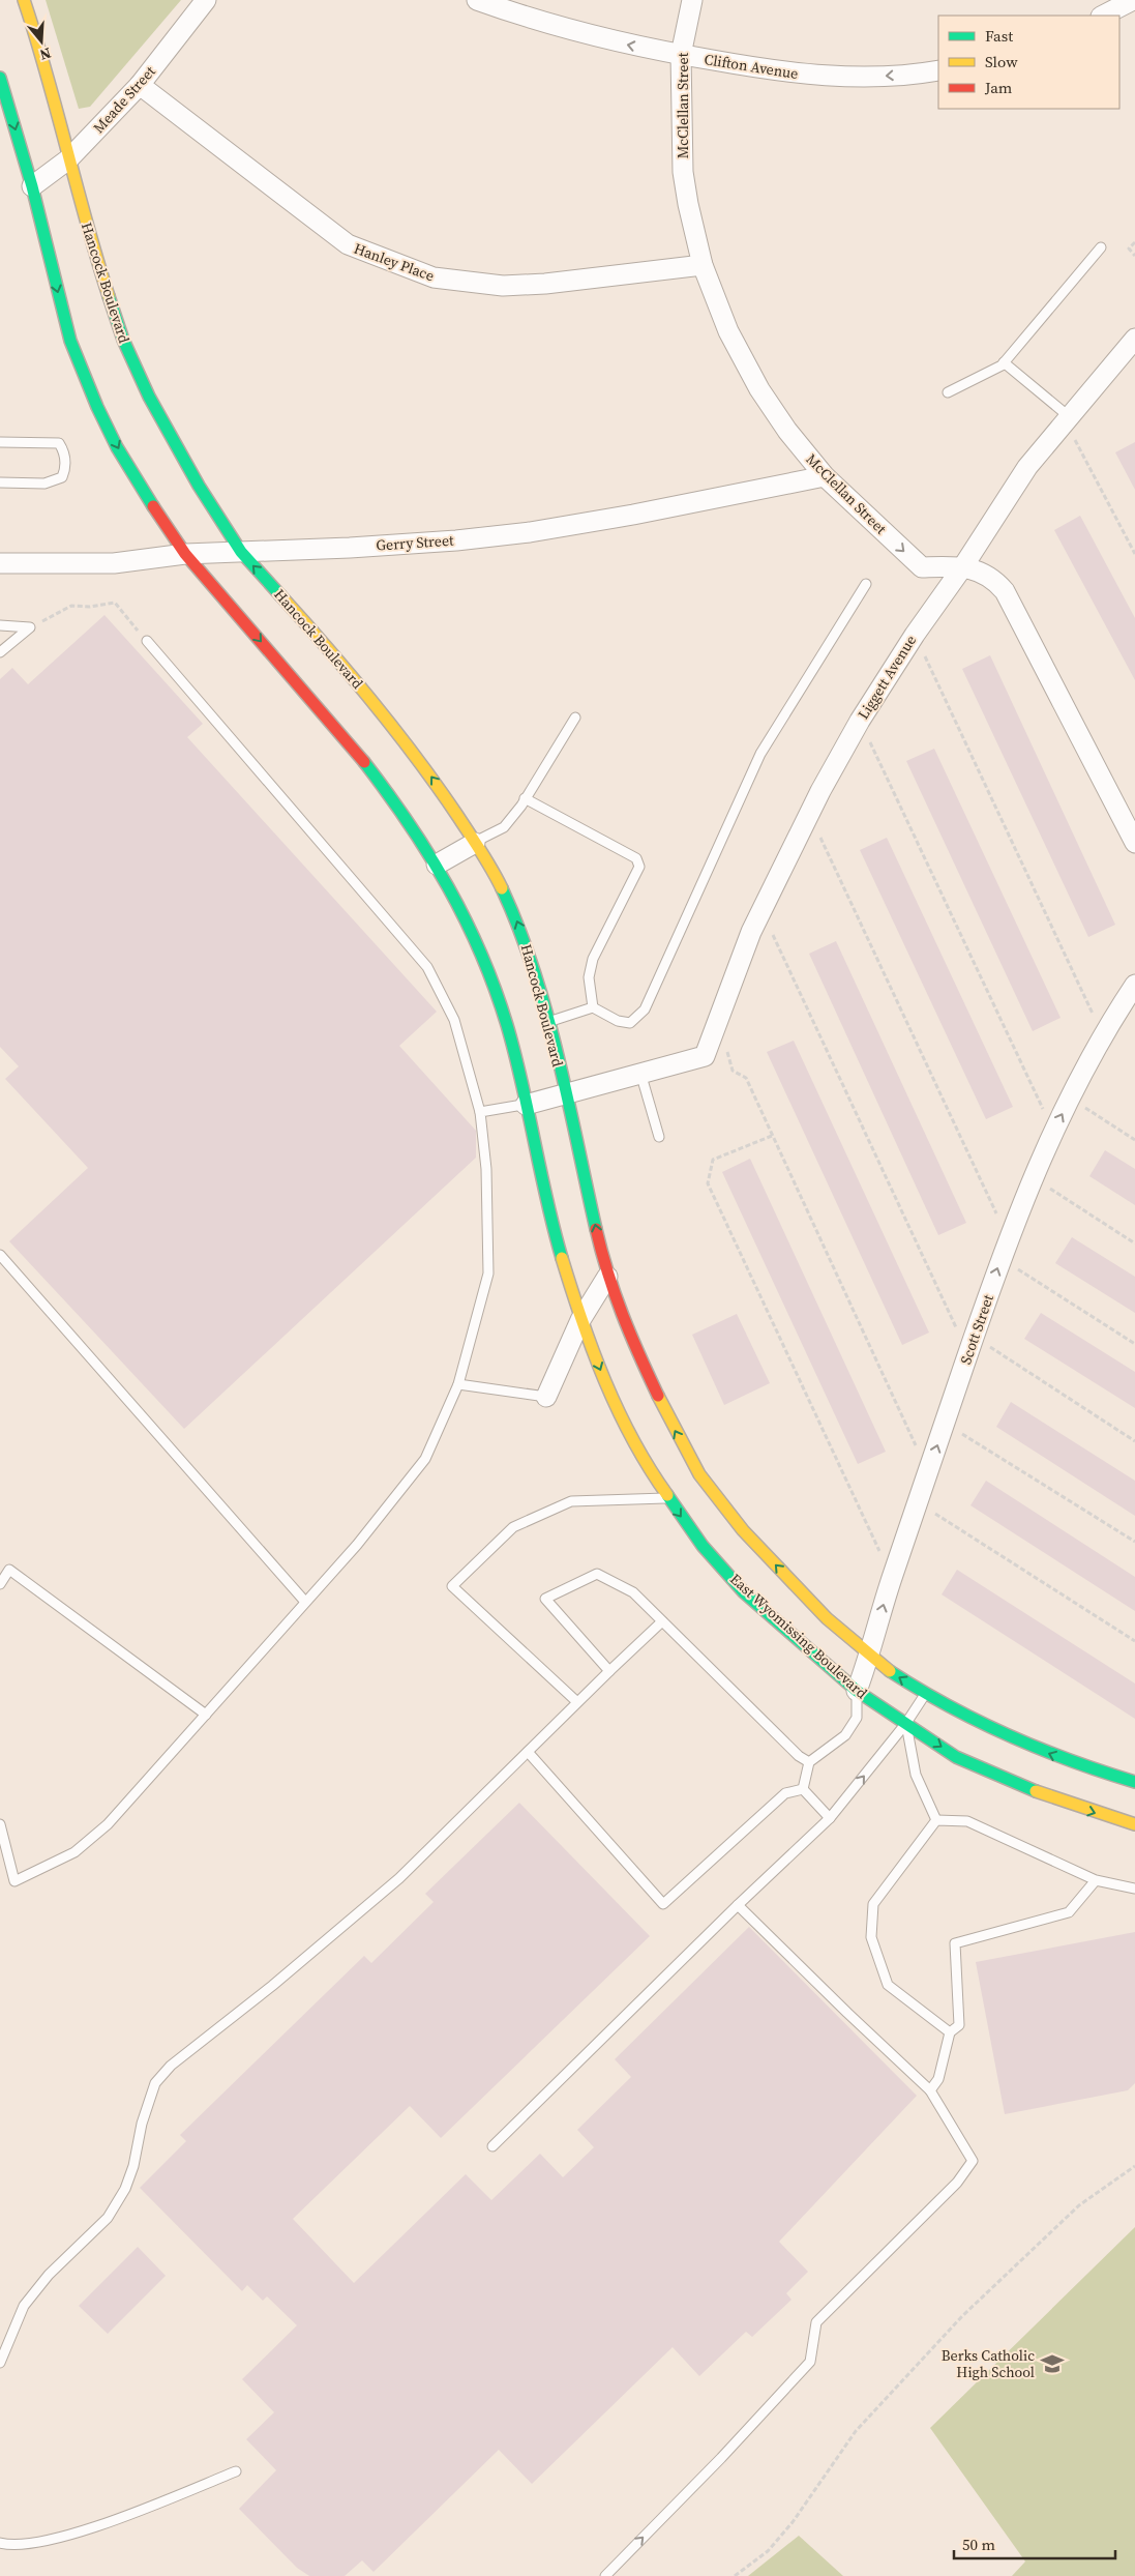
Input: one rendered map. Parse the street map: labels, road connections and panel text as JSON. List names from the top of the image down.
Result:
{
  "streets": {
    "street": [
      "Clifton Avenue",
      "Meade Street",
      "McClellan Street",
      "Hanley Place",
      "Hancock Boulevard",
      "Gerry Street",
      "Liggett Avenue",
      "Scott Street",
      "East Wyomissing Boulevard"
    ]
  },
  "crossings": [
    ["Clifton Avenue", "McClellan Street"],
    ["Meade Street", "Hanley Place"],
    ["Meade Street", "Hancock Boulevard"],
    ["McClellan Street", "Hanley Place"],
    ["McClellan Street", "Gerry Street"],
    ["McClellan Street", "Liggett Avenue"],
    ["Hancock Boulevard", "Gerry Street"],
    ["Scott Street", "East Wyomissing Boulevard"]
  ],
  "one_way": ["Clifton Avenue"],
  "places": {
    "school or university": ["Berks Catholic High School"]
  },
  "legend": ["Fast", "Slow", "Jam"],
  "scale_bar": "50 m",
  "north": "bottom"
}
